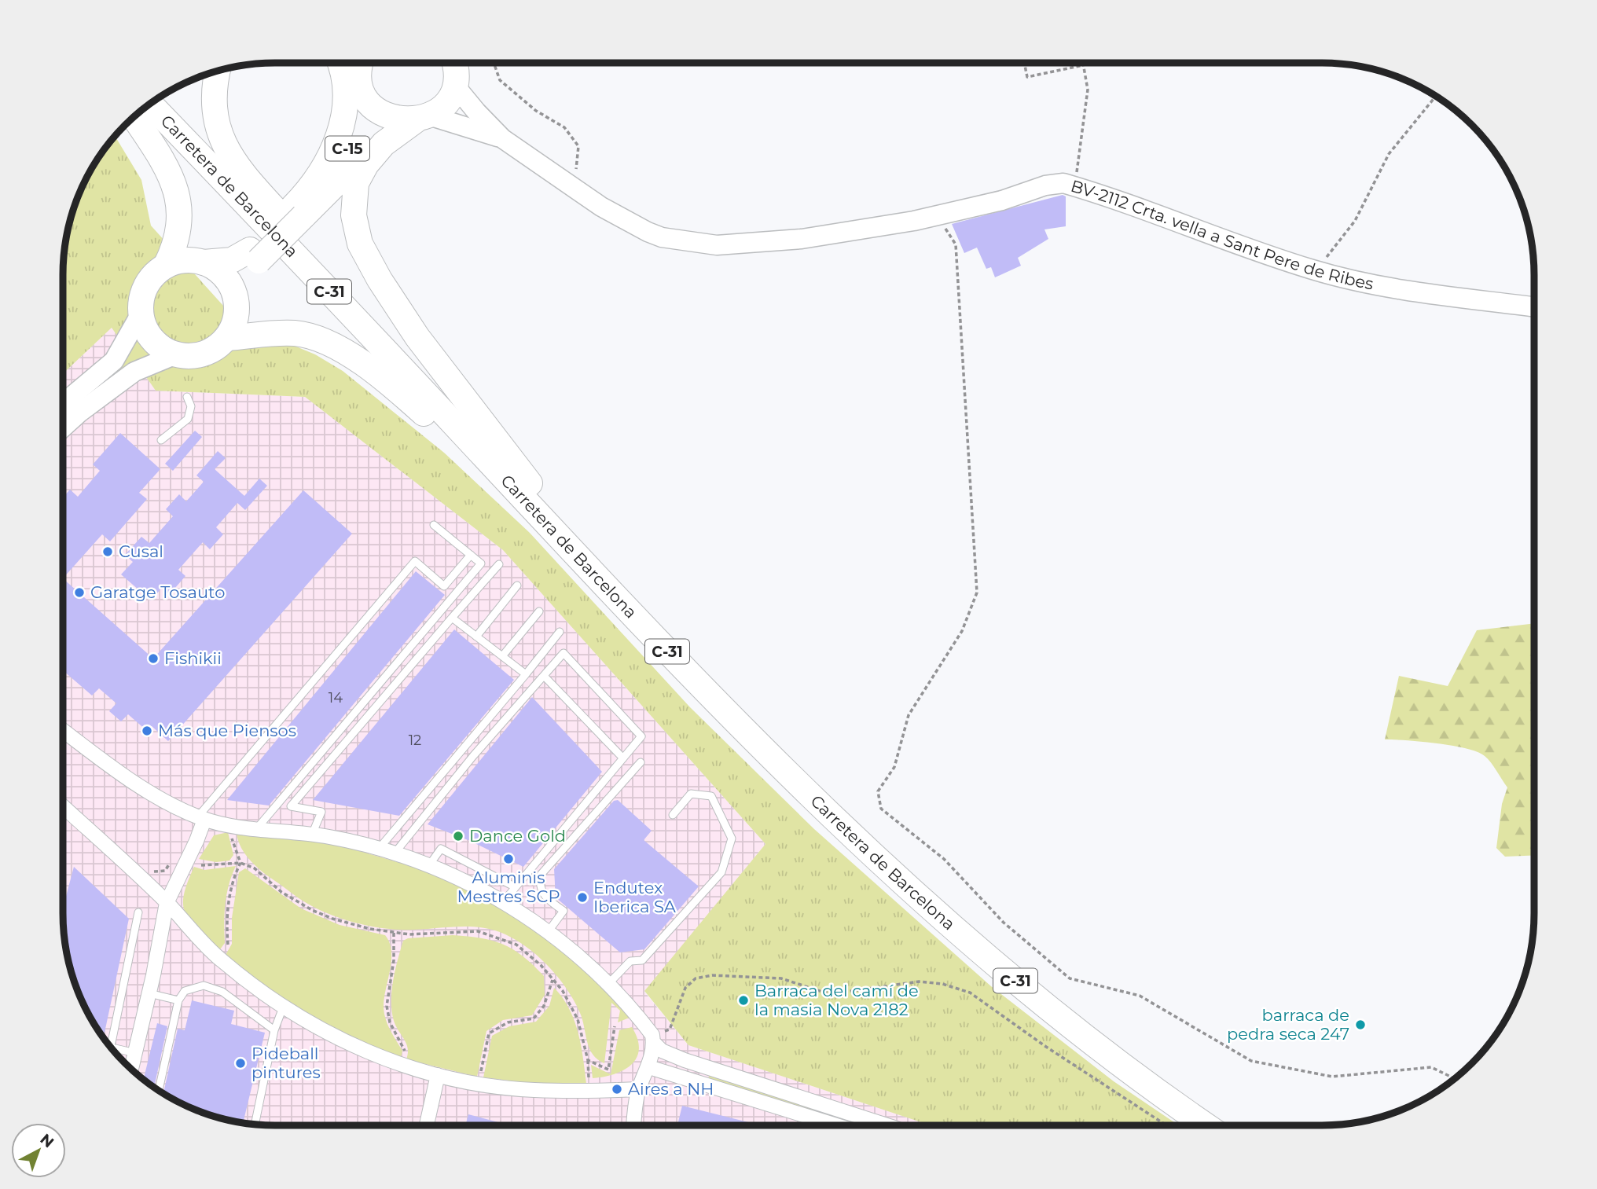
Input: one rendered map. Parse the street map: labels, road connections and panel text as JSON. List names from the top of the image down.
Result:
{
  "streets": {
    "highway": ["C-15", "Carretera de Barcelona", "C-31"],
    "street": ["BV-2112 Crta. vella a Sant Pere de Ribes"]
  },
  "places": [
    "Cusal",
    "Garatge Tosauto",
    "Fishikii",
    "Más que Piensos",
    "Dance Gold",
    "Aluminis Mestres SCP",
    "Endutex Iberica SA",
    "Barraca del camí de la masia Nova 2182",
    "barraca de pedra seca 247",
    "Pideball pintures",
    "Aires a NH"
  ],
  "house_numbers": ["14", "12"],
  "north": "top right"
}
